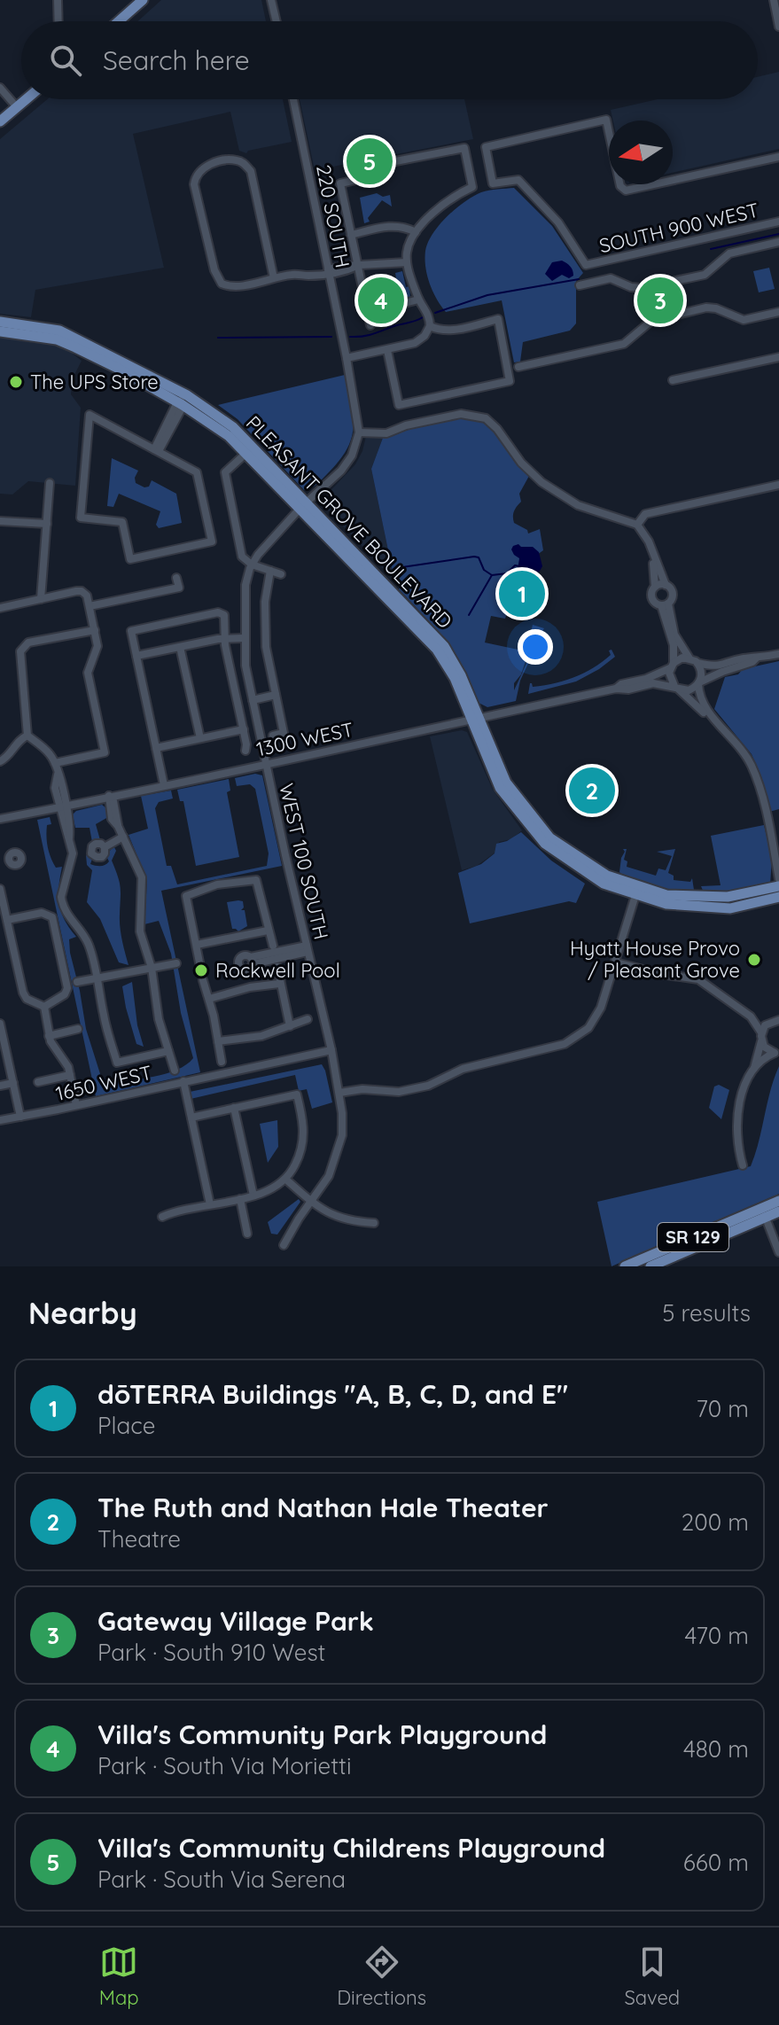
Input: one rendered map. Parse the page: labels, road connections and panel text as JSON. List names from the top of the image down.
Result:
{
  "streets": {
    "main road": ["PLEASANT GROVE BOULEVARD", "SR 129"],
    "street": [
      "220 SOUTH",
      "SOUTH 900 WEST",
      "1300 WEST",
      "WEST 100 SOUTH",
      "1650 WEST"
    ]
  },
  "crossings": [
    ["PLEASANT GROVE BOULEVARD", "1300 WEST"],
    ["1300 WEST", "WEST 100 SOUTH"],
    ["WEST 100 SOUTH", "1650 WEST"]
  ],
  "places": ["The UPS Store", "Hyatt House Provo / Pleasant Grove", "Rockwell Pool"],
  "north": "left",
  "page": {
    "search": "Search here",
    "pins": [
      "5",
      "3",
      "4",
      "1",
      "2"
    ],
    "heading": ["Nearby", "5 results"],
    "list": [
      {
        "mark": "1",
        "name": "dōTERRA Buildings \"A, B, C, D, and E\"",
        "note": "Place",
        "value": "70 m"
      },
      {
        "mark": "2",
        "name": "The Ruth and Nathan Hale Theater",
        "note": "Theatre",
        "value": "200 m"
      },
      {
        "mark": "3",
        "name": "Gateway Village Park",
        "note": "Park · South 910 West",
        "value": "470 m"
      },
      {
        "mark": "4",
        "name": "Villa's Community Park Playground",
        "note": "Park · South Via Morietti",
        "value": "480 m"
      },
      {
        "mark": "5",
        "name": "Villa's Community Childrens Playground",
        "note": "Park · South Via Serena",
        "value": "660 m"
      }
    ],
    "nav": ["Map", "Directions", "Saved"]
  }
}
